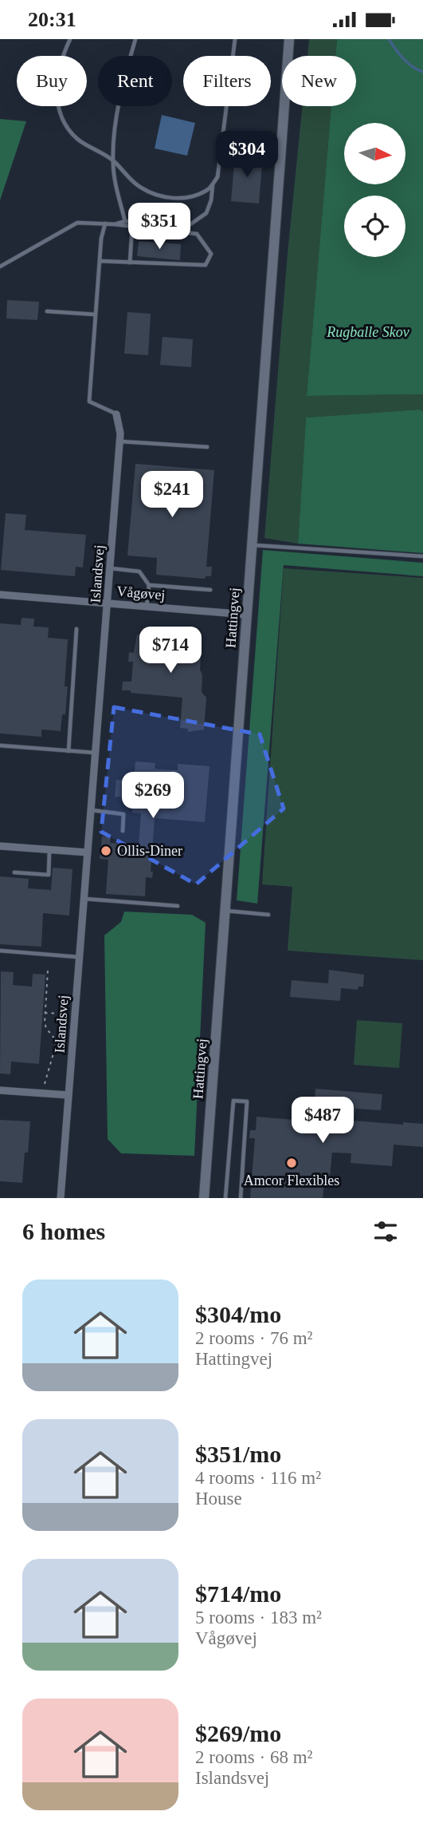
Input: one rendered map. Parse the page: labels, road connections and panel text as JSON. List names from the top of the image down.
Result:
{
  "streets": {
    "street": ["Islandsvej", "Vågøvej", "Hattingvej"]
  },
  "crossings": [
    ["Islandsvej", "Vågøvej"],
    ["Vågøvej", "Hattingvej"]
  ],
  "parks": ["Rugballe Skov"],
  "places": ["Ollis-Diner", "Amcor Flexibles"],
  "north": "right",
  "page": {
    "status": "20:31",
    "chip": [
      "Buy",
      "Rent",
      "Filters",
      "New"
    ],
    "price": [
      "$304",
      "$351",
      "$241",
      "$714",
      "$269",
      "$487"
    ],
    "heading": "6 homes",
    "list": [
      {
        "name": "$304/mo",
        "note": "2 rooms · 76 m² · Hattingvej"
      },
      {
        "name": "$351/mo",
        "note": "4 rooms · 116 m² · House"
      },
      {
        "name": "$714/mo",
        "note": "5 rooms · 183 m² · Vågøvej"
      },
      {
        "name": "$269/mo",
        "note": "2 rooms · 68 m² · Islandsvej"
      }
    ]
  }
}
